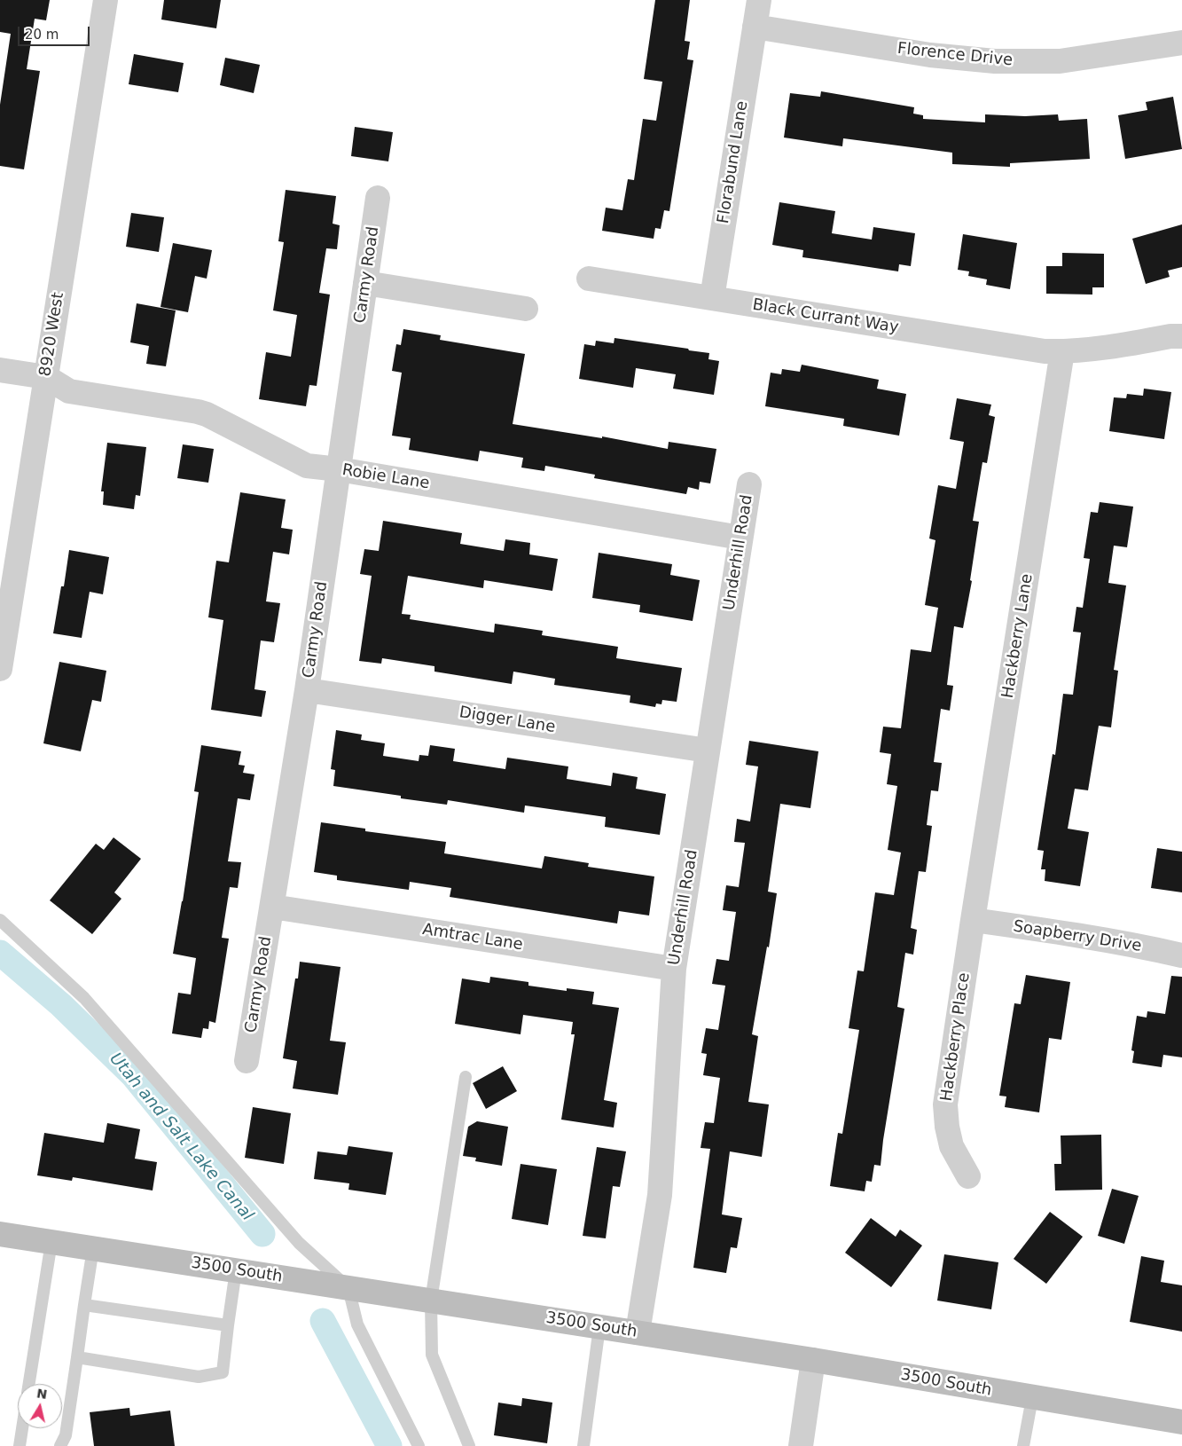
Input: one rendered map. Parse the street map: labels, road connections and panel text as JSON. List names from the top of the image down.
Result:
{
  "streets": {
    "street": [
      "Florence Drive",
      "Florabund Lane",
      "Carmy Road",
      "Black Currant Way",
      "8920 West",
      "Robie Lane",
      "Underhill Road",
      "Hackberry Lane",
      "Digger Lane",
      "Soapberry Drive",
      "Amtrac Lane",
      "Hackberry Place",
      "3500 South"
    ]
  },
  "crossings": [
    ["Florence Drive", "Florabund Lane"],
    ["Florabund Lane", "Black Currant Way"],
    ["Carmy Road", "Robie Lane"],
    ["Carmy Road", "Digger Lane"],
    ["Carmy Road", "Amtrac Lane"],
    ["Black Currant Way", "Hackberry Lane"],
    ["8920 West", "Robie Lane"],
    ["Robie Lane", "Underhill Road"],
    ["Underhill Road", "Digger Lane"],
    ["Underhill Road", "Amtrac Lane"],
    ["Underhill Road", "3500 South"],
    ["Hackberry Lane", "Soapberry Drive"],
    ["Hackberry Lane", "Hackberry Place"],
    ["Soapberry Drive", "Hackberry Place"]
  ],
  "water": ["Utah and Salt Lake Canal"],
  "scale_bar": "20 m",
  "north": "top"
}
